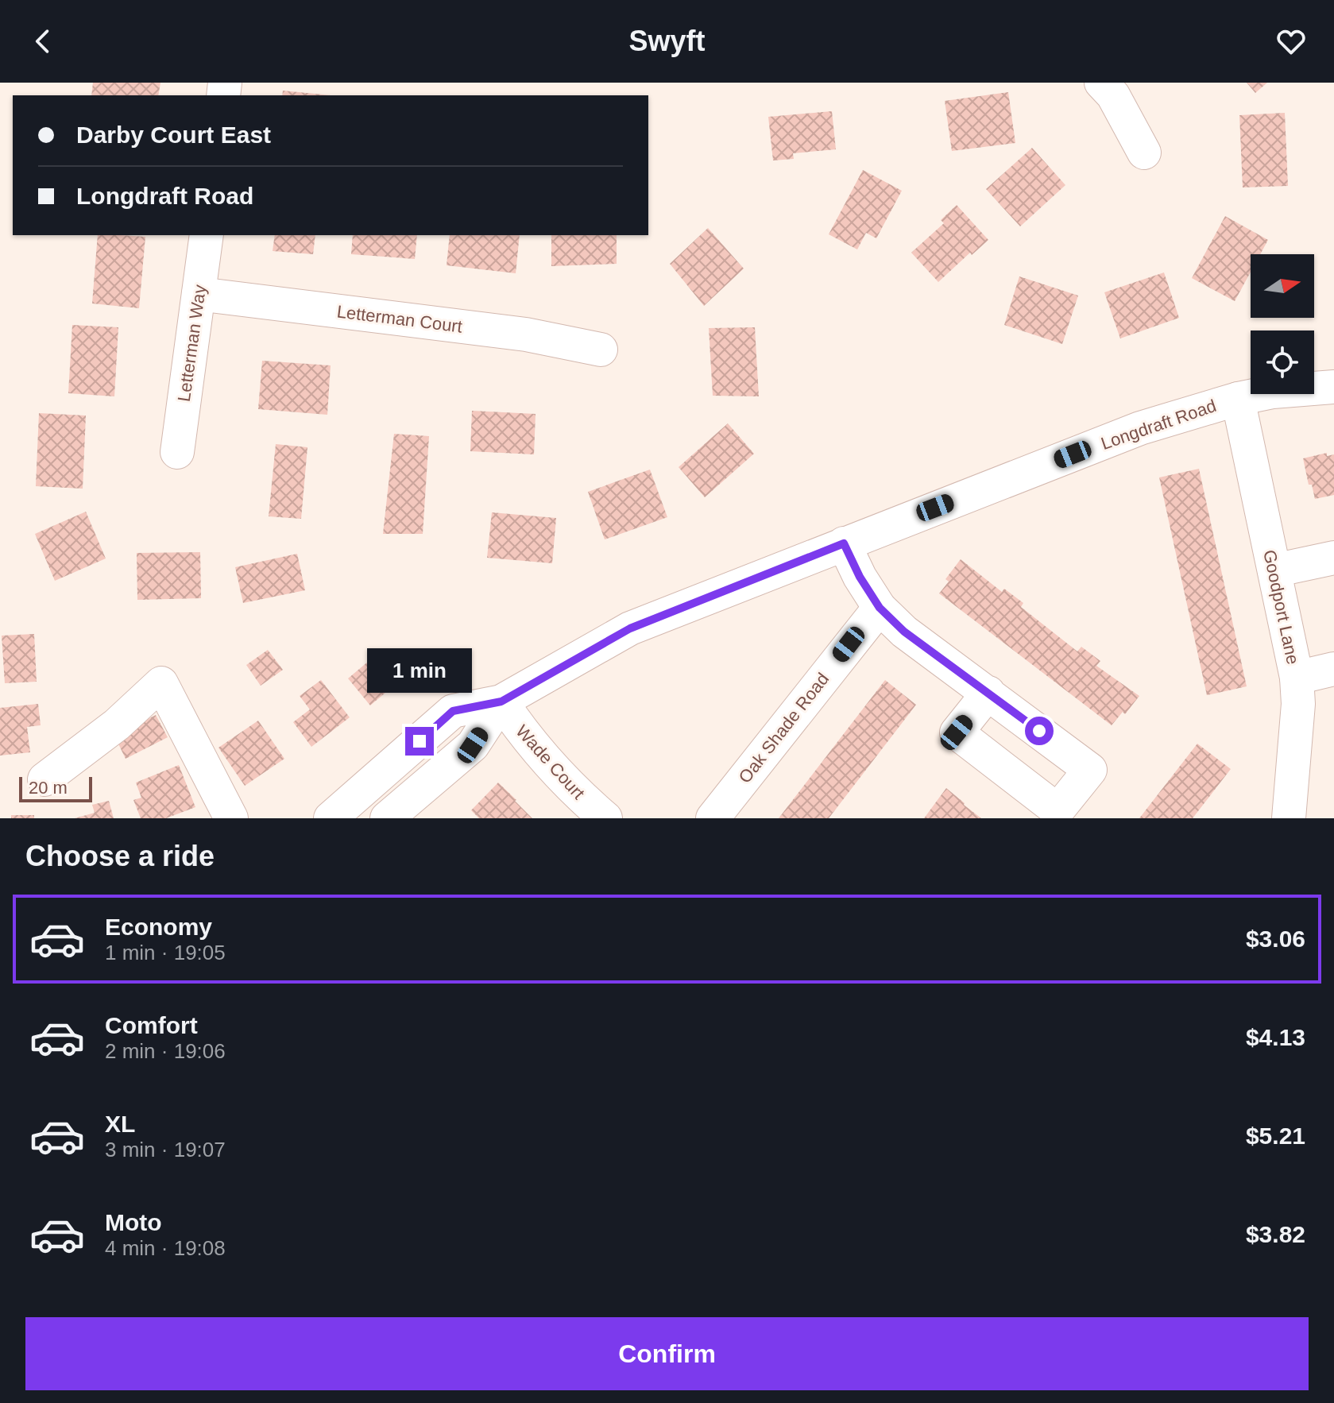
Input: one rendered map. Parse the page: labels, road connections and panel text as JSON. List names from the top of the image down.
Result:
{
  "streets": {
    "street": [
      "Letterman Court",
      "Letterman Way",
      "Longdraft Road",
      "Goodport Lane",
      "Oak Shade Road",
      "Wade Court"
    ]
  },
  "crossings": [
    ["Letterman Court", "Letterman Way"],
    ["Longdraft Road", "Goodport Lane"],
    ["Longdraft Road", "Wade Court"]
  ],
  "scale_bar": "20 m",
  "north": "right",
  "page": {
    "header": "Swyft",
    "banner": ["Darby Court East", "Longdraft Road"],
    "bubble": "1 min",
    "scale": "20 m",
    "heading": "Choose a ride",
    "list": [
      {
        "name": "Economy",
        "note": "1 min · 19:05",
        "value": "$3.06"
      },
      {
        "name": "Comfort",
        "note": "2 min · 19:06",
        "value": "$4.13"
      },
      {
        "name": "XL",
        "note": "3 min · 19:07",
        "value": "$5.21"
      },
      {
        "name": "Moto",
        "note": "4 min · 19:08",
        "value": "$3.82"
      }
    ],
    "buttons": "Confirm"
  }
}
